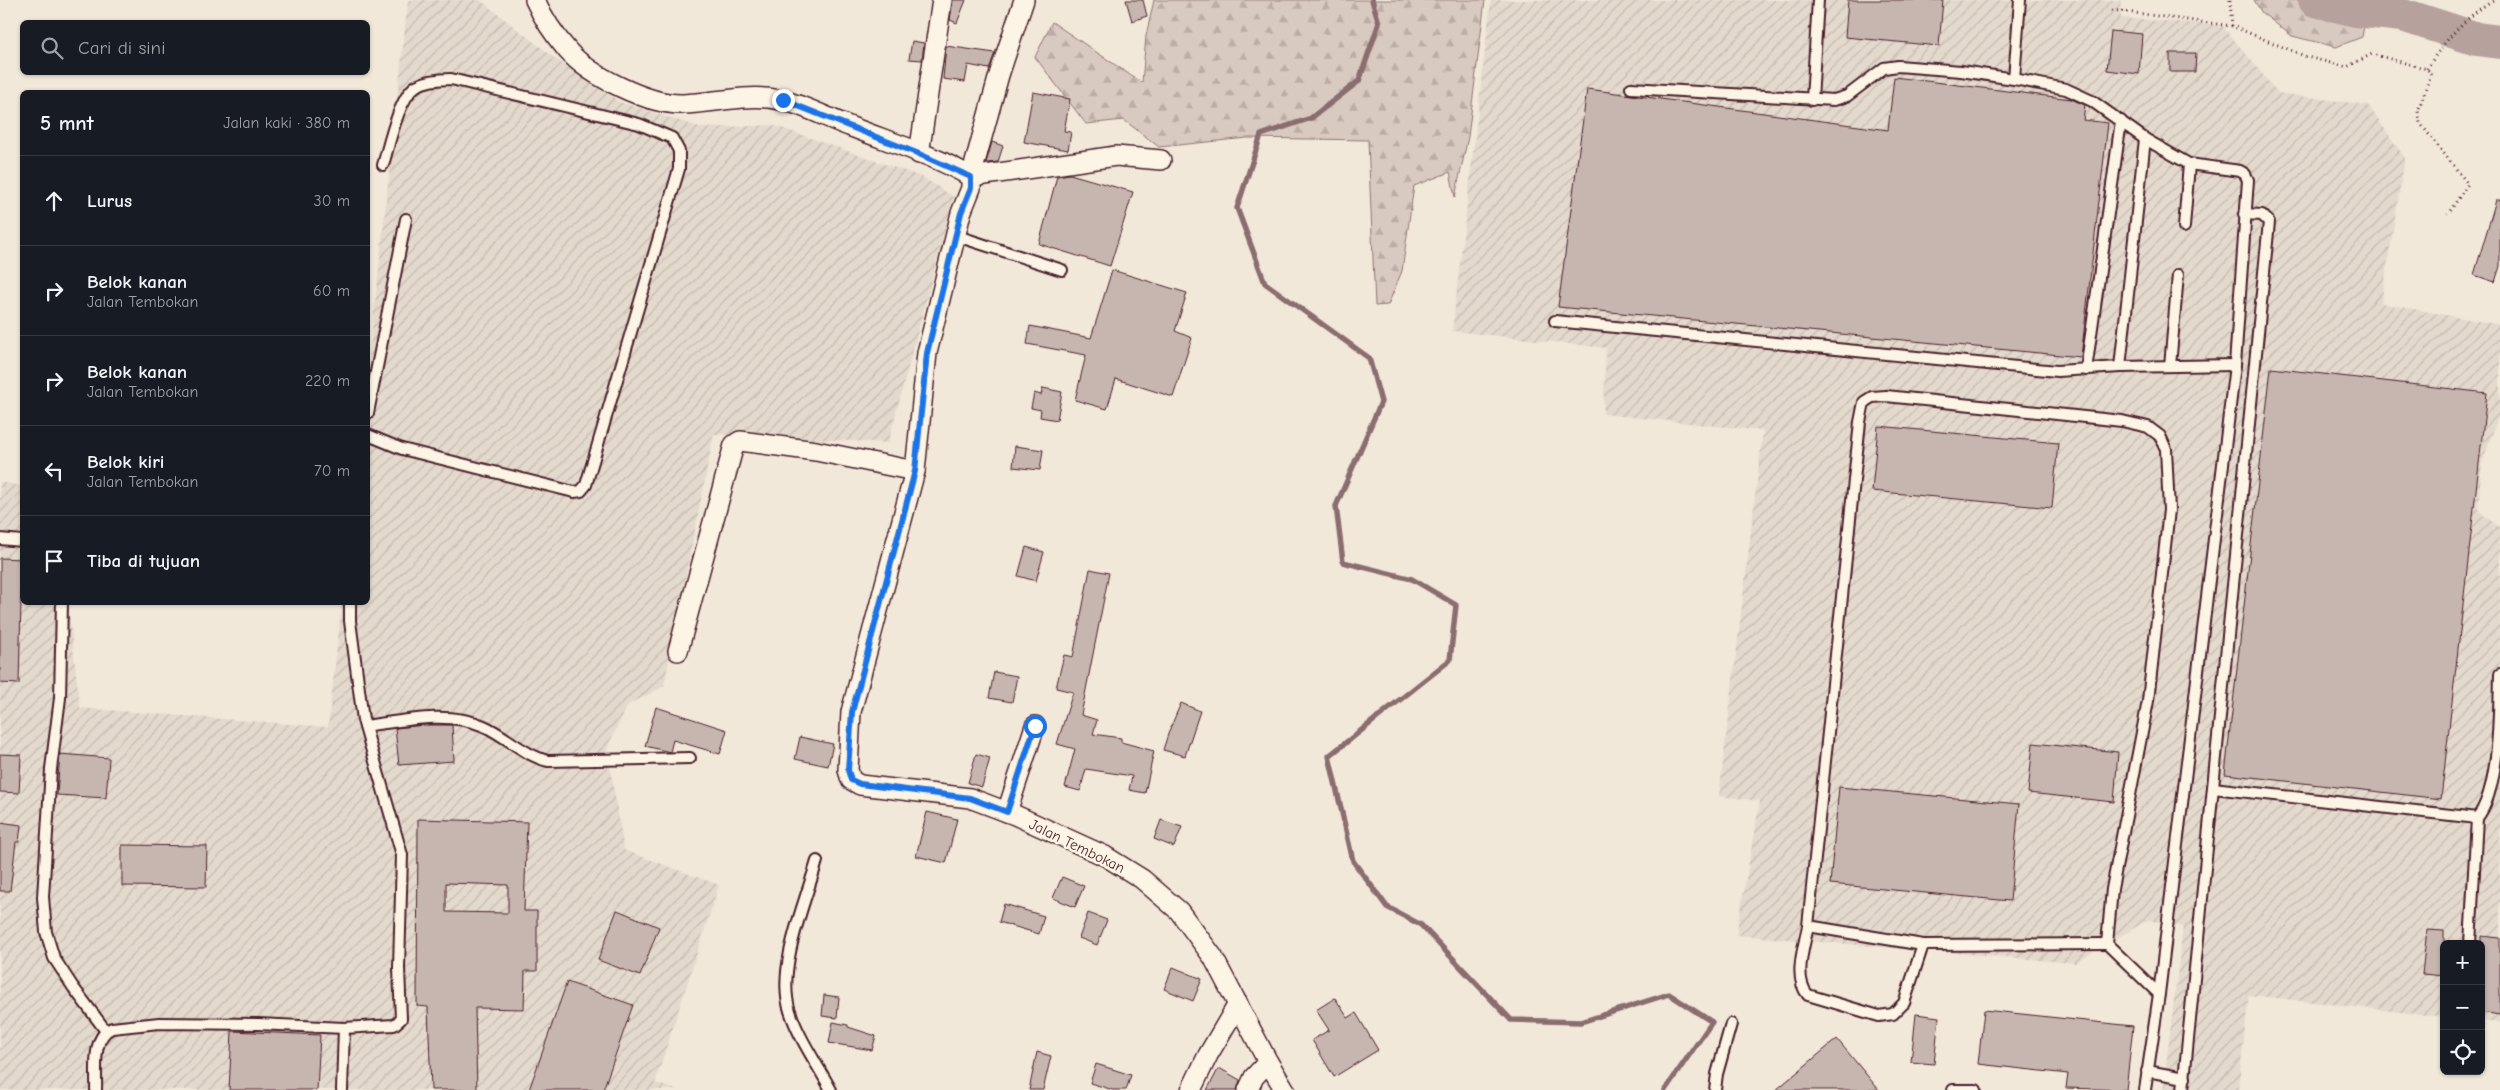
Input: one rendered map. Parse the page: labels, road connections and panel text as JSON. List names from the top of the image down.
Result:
{
  "streets": {
    "street": ["Jalan Tembokan"]
  },
  "page": {
    "search": "Cari di sini",
    "heading": ["5 mnt", "Jalan kaki · 380 m"],
    "list": [
      ["Lurus", "30 m"],
      ["Belok kanan", "Jalan Tembokan", "60 m"],
      ["Belok kanan", "Jalan Tembokan", "220 m"],
      ["Belok kiri", "Jalan Tembokan", "70 m"],
      "Tiba di tujuan"
    ],
    "map_buttons": ["+", "−"]
  }
}
